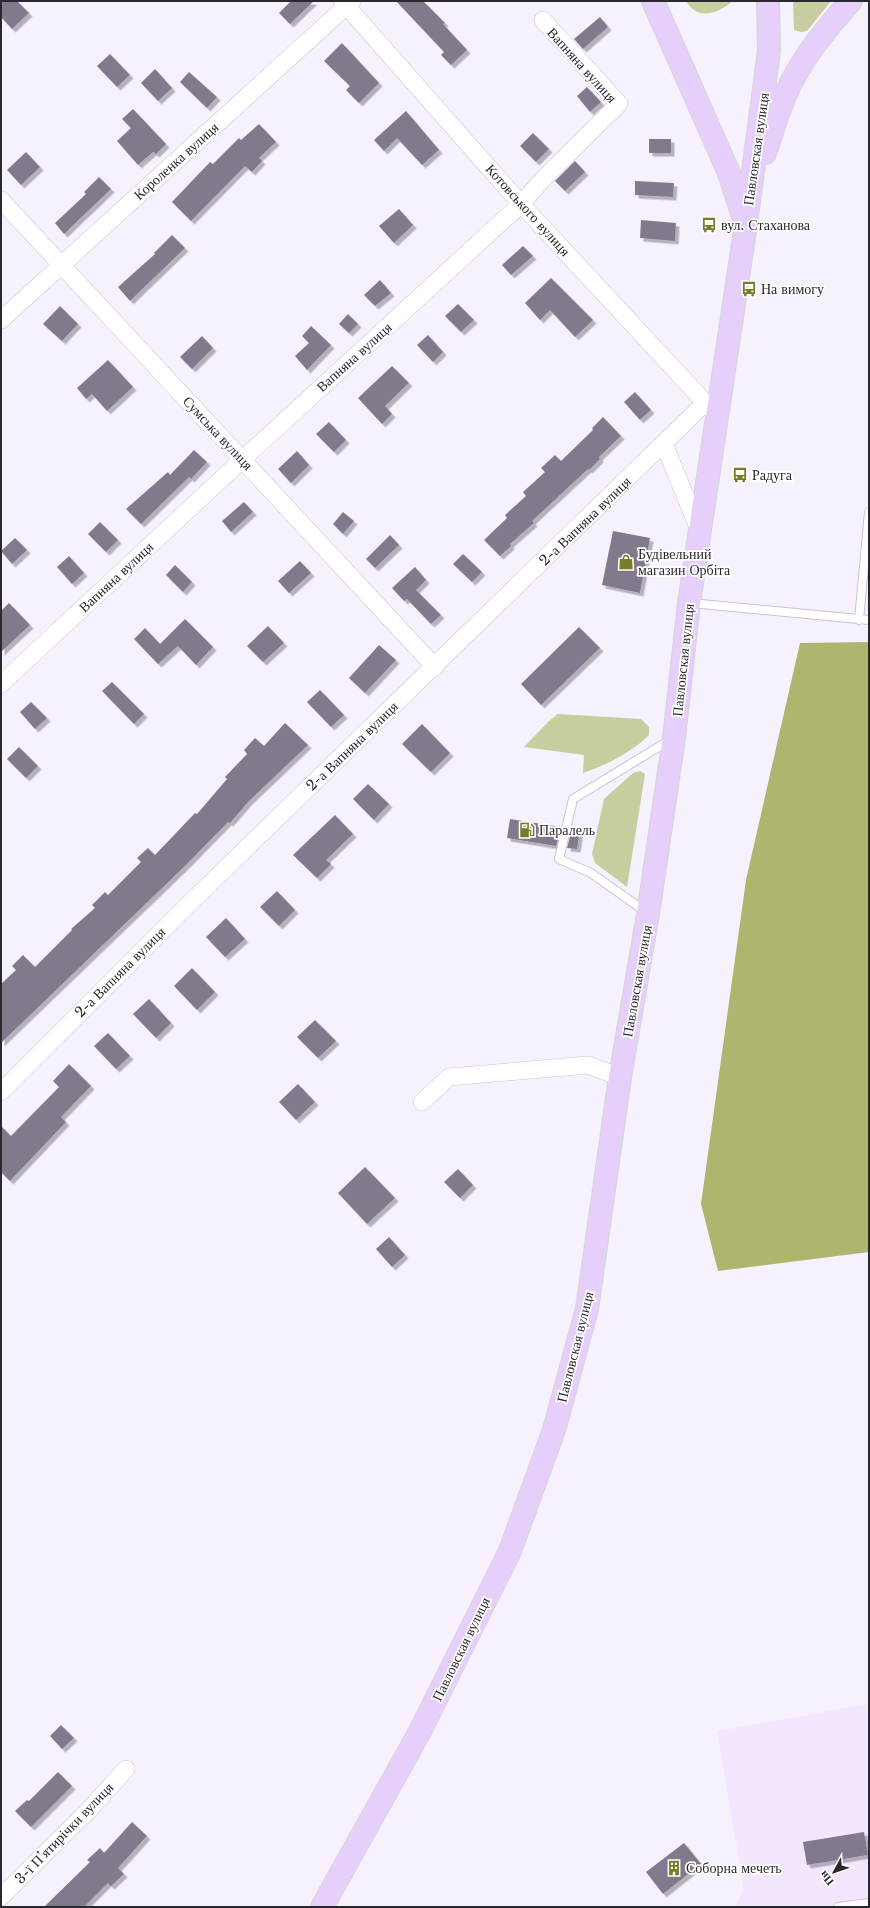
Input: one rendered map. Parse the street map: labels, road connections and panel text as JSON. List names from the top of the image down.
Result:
{
  "streets": {
    "main road": ["Павловская вулиця"],
    "street": [
      "Вапняна вулиця",
      "Короленка вулиця",
      "Котовського вулиця",
      "Сумська вулиця",
      "2-а Вапняна вулиця",
      "3-ї П’ятирічки вулиця"
    ]
  },
  "crossings": [
    ["Вапняна вулиця", "Котовського вулиця"],
    ["Вапняна вулиця", "Сумська вулиця"],
    ["Павловская вулиця", "Котовського вулиця"],
    ["Павловская вулиця", "2-а Вапняна вулиця"],
    ["Короленка вулиця", "Котовського вулиця"],
    ["Короленка вулиця", "Сумська вулиця"],
    ["Котовського вулиця", "2-а Вапняна вулиця"],
    ["Сумська вулиця", "2-а Вапняна вулиця"]
  ],
  "places": {
    "bus stop": ["вул. Стаханова", "На вимогу", "Радуга"],
    "shop": ["Будівельний магазин Орбіта"],
    "fuel station": ["Паралель"],
    "building": ["Соборна мечеть"]
  },
  "north": "bottom left"
}
